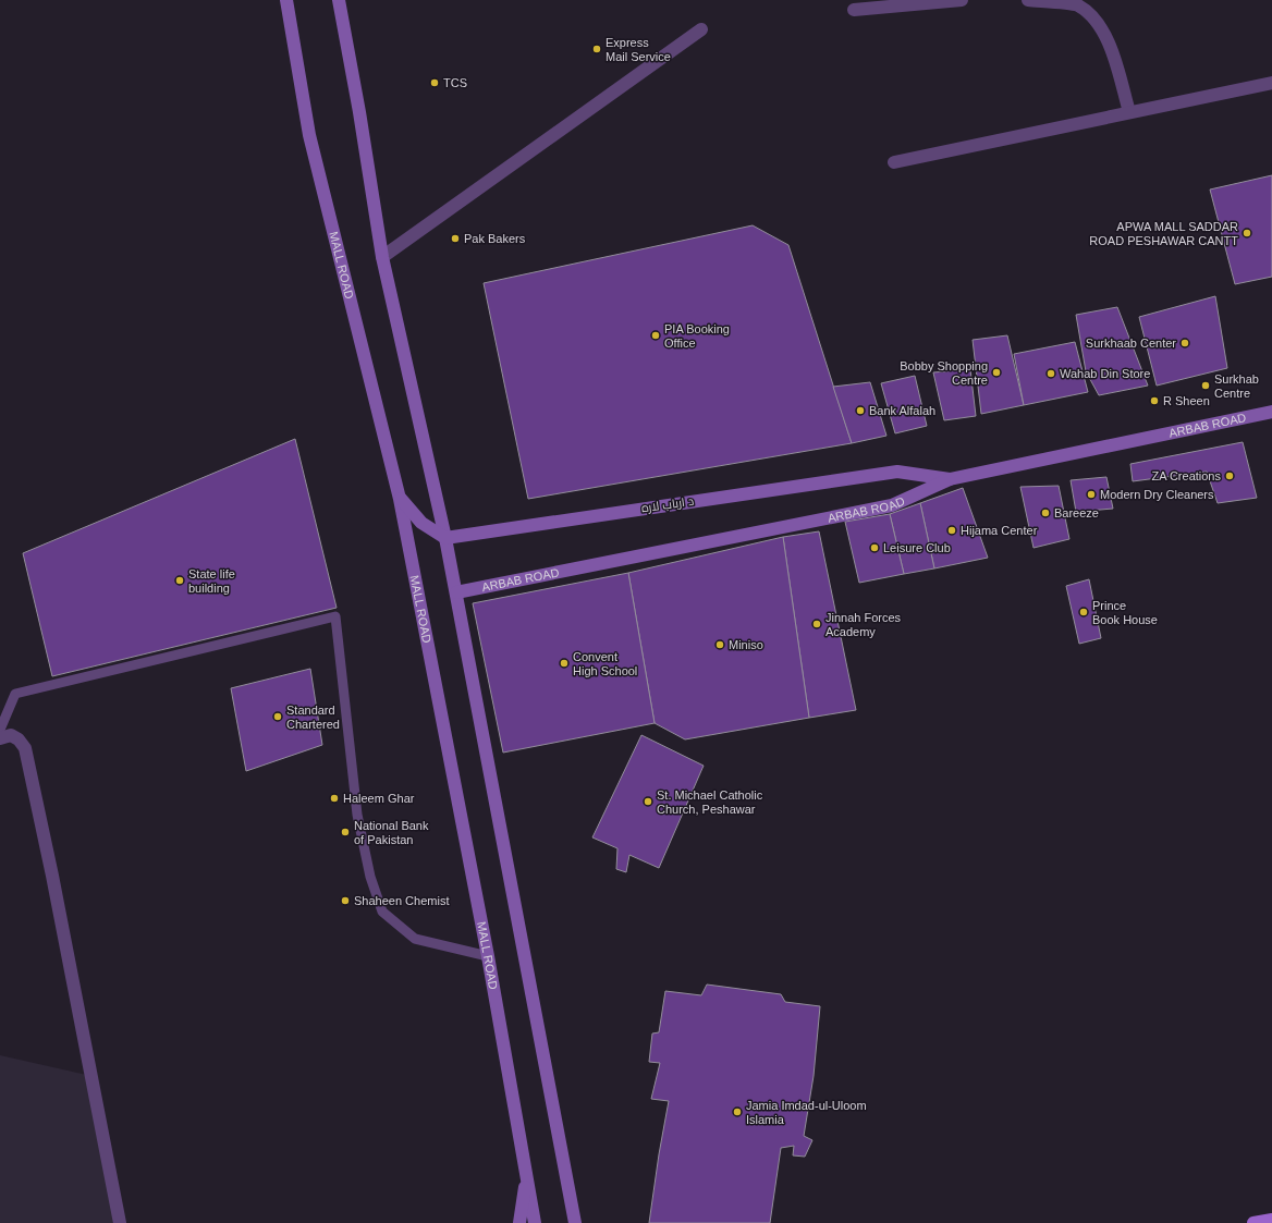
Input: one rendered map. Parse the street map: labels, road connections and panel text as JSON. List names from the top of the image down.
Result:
{
  "streets": {
    "main road": ["MALL ROAD", "ARBAB ROAD", "د ارباب لاره"]
  },
  "crossings": [
    ["ARBAB ROAD", "د ارباب لاره"]
  ],
  "places": [
    "Express Mail Service",
    "TCS",
    "APWA MALL SADDAR ROAD PESHAWAR CANTT",
    "Pak Bakers",
    "PIA Booking Office",
    "Surkhaab Center",
    "Bobby Shopping Centre",
    "Wahab Din Store",
    "Surkhab Centre",
    "R Sheen",
    "Bank Alfalah",
    "ZA Creations",
    "Modern Dry Cleaners",
    "Bareeze",
    "Hijama Center",
    "Leisure Club",
    "State life building",
    "Prince Book House",
    "Jinnah Forces Academy",
    "Miniso",
    "Convent High School",
    "Standard Chartered",
    "Haleem Ghar",
    "St. Michael Catholic Church, Peshawar",
    "National Bank of Pakistan",
    "Shaheen Chemist",
    "Jamia Imdad-ul-Uloom Islamia"
  ]
}
